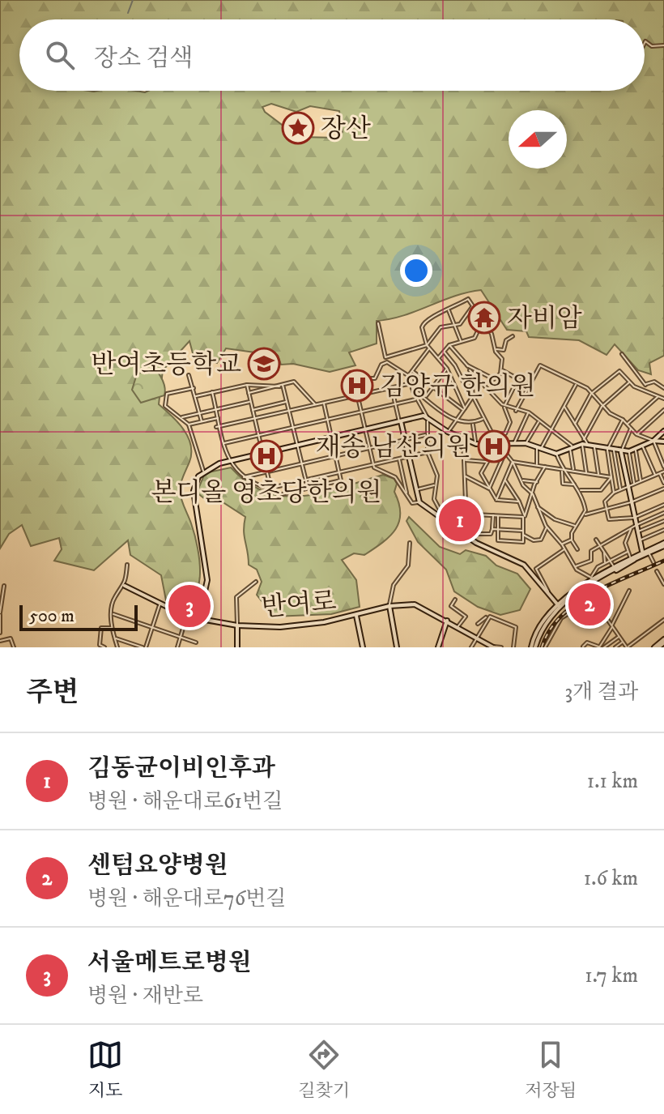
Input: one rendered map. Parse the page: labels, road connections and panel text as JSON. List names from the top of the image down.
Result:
{
  "streets": {
    "main road": ["반여로"]
  },
  "places": {
    "place": ["장산"],
    "temple": ["자비암"],
    "school or university": ["반여초등학교"],
    "hospital": ["김양규 한의원", "재송 남산의원", "본디올 영초당한의원"]
  },
  "scale_bar": "500 m",
  "north": "left",
  "page": {
    "search": "장소 검색",
    "pins": ["1", "2", "3"],
    "scale": "500 m",
    "heading": ["주변", "3개 결과"],
    "list": [
      {
        "mark": "1",
        "name": "김동균이비인후과",
        "note": "병원 · 해운대로61번길",
        "value": "1.1 km"
      },
      {
        "mark": "2",
        "name": "센텀요양병원",
        "note": "병원 · 해운대로76번길",
        "value": "1.6 km"
      },
      {
        "mark": "3",
        "name": "서울메트로병원",
        "note": "병원 · 재반로",
        "value": "1.7 km"
      }
    ],
    "nav": ["지도", "길찾기", "저장됨"]
  }
}
